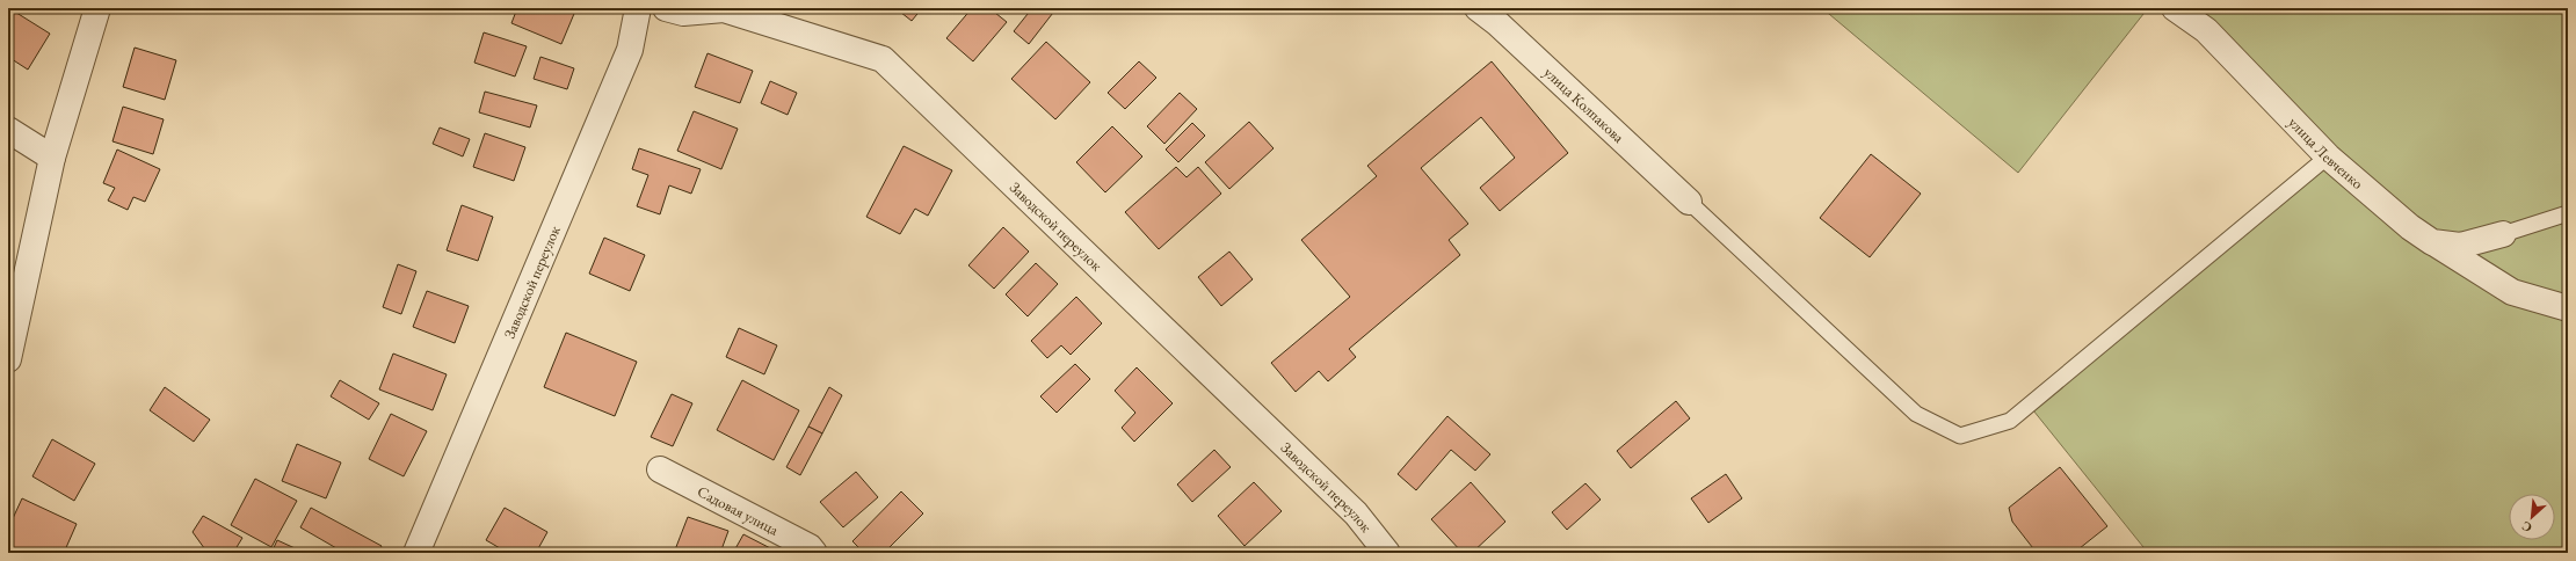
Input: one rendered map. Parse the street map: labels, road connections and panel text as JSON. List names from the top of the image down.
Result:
{
  "streets": {
    "street": [
      "улица Колпакова",
      "улица Левченко",
      "Заводской переулок",
      "Садовая улица"
    ]
  },
  "north": "bottom left"
}
